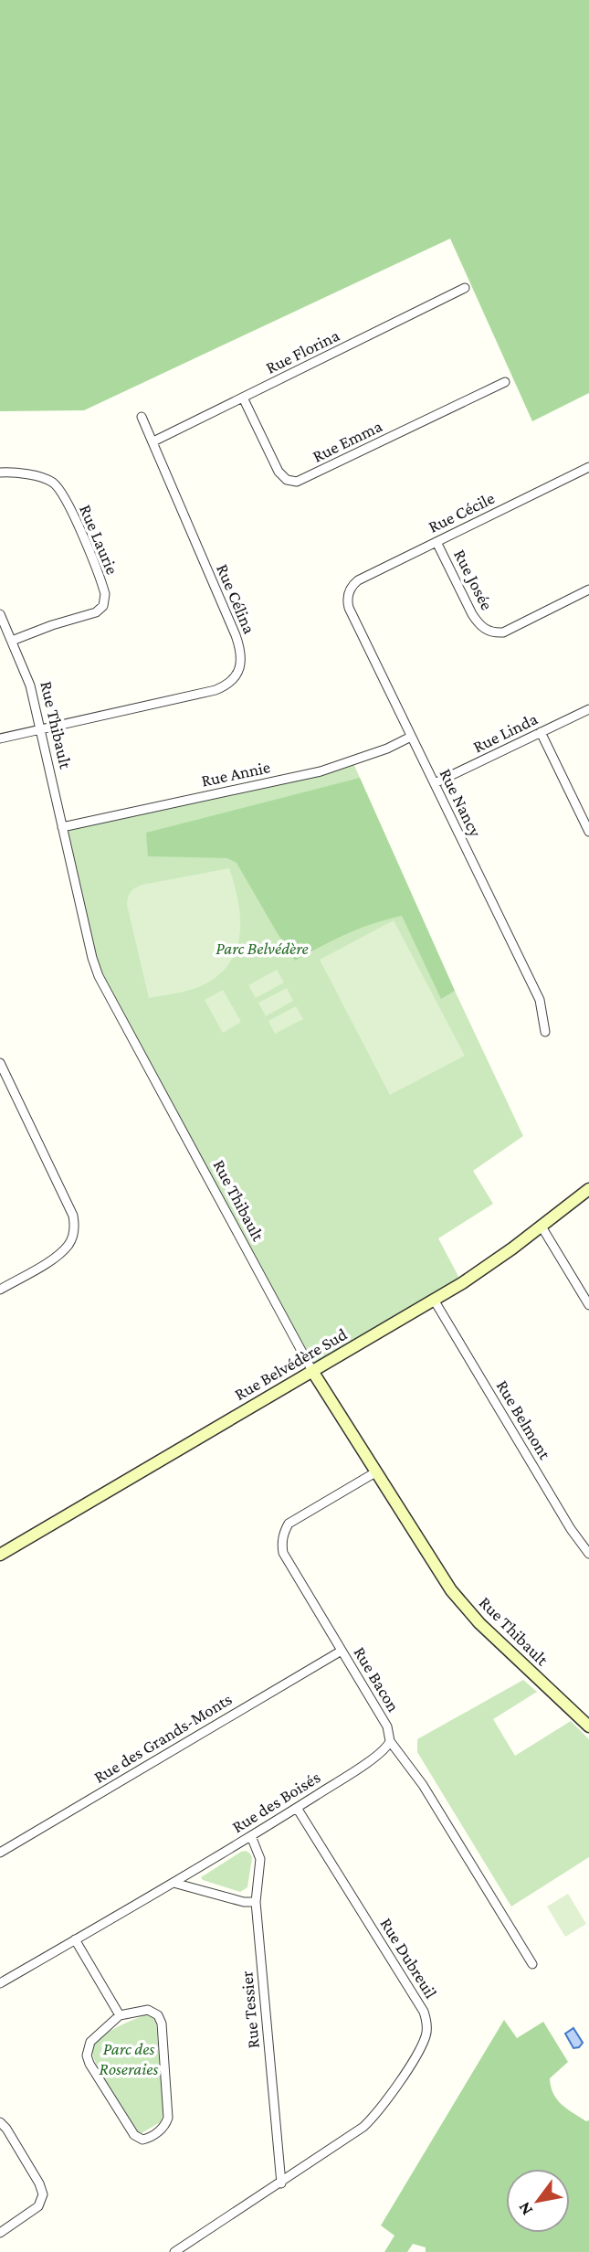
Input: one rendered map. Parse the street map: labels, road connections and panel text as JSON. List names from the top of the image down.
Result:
{
  "streets": {
    "street": [
      "Rue Florina",
      "Rue Emma",
      "Rue Cécile",
      "Rue Laurie",
      "Rue Josée",
      "Rue Célina",
      "Rue Thibault",
      "Rue Linda",
      "Rue Annie",
      "Rue Nancy",
      "Rue Belvédère Sud",
      "Rue Belmont",
      "Rue Bacon",
      "Rue des Grands-Monts",
      "Rue des Boisés",
      "Rue Dubreuil",
      "Rue Tessier"
    ]
  },
  "crossings": [
    ["Rue Florina", "Rue Emma"],
    ["Rue Florina", "Rue Célina"],
    ["Rue Cécile", "Rue Josée"],
    ["Rue Cécile", "Rue Nancy"],
    ["Rue Laurie", "Rue Thibault"],
    ["Rue Célina", "Rue Thibault"],
    ["Rue Thibault", "Rue Annie"],
    ["Rue Thibault", "Rue Belvédère Sud"],
    ["Rue Thibault", "Rue Bacon"],
    ["Rue Linda", "Rue Nancy"],
    ["Rue Annie", "Rue Nancy"],
    ["Rue Belvédère Sud", "Rue Belmont"],
    ["Rue Bacon", "Rue des Grands-Monts"],
    ["Rue Bacon", "Rue des Boisés"],
    ["Rue des Boisés", "Rue Dubreuil"],
    ["Rue des Boisés", "Rue Tessier"],
    ["Rue Dubreuil", "Rue Tessier"]
  ],
  "parks": ["Parc Belvédère", "Parc des Roseraies"],
  "north": "bottom left"
}
